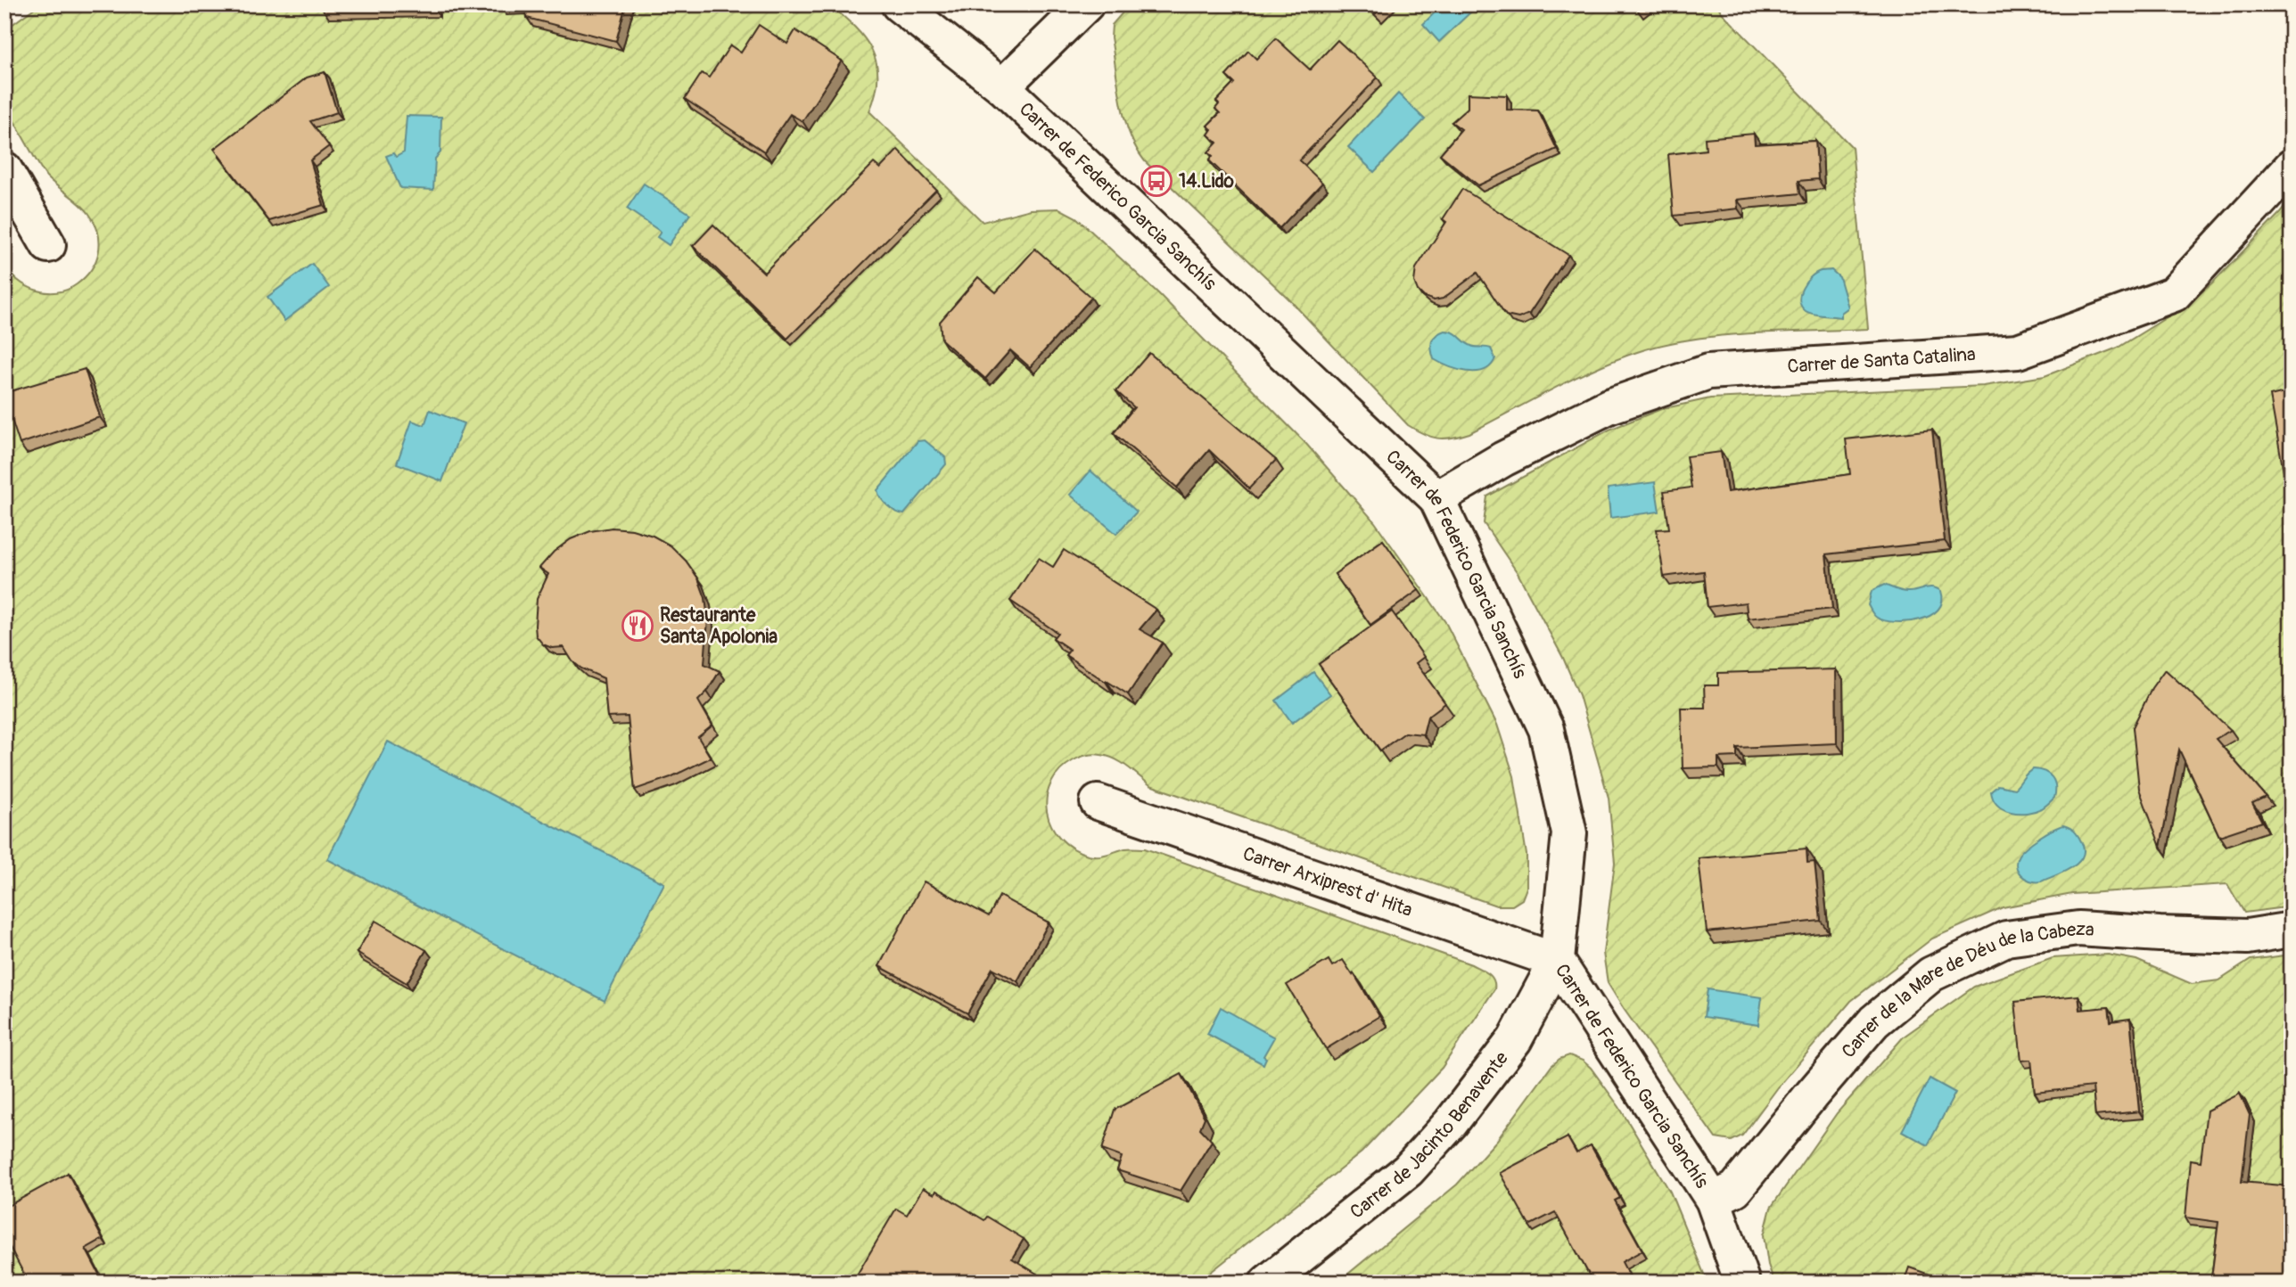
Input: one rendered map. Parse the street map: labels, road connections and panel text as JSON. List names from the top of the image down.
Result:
{
  "streets": {
    "street": [
      "Carrer de Federico Garcia Sanchís",
      "Carrer de Santa Catalina",
      "Carrer Arxiprest d' Hita",
      "Carrer de la Mare de Déu de la Cabeza",
      "Carrer de Jacinto Benavente"
    ]
  },
  "crossings": [
    ["Carrer de Federico Garcia Sanchís", "Carrer de Santa Catalina"],
    ["Carrer de Federico Garcia Sanchís", "Carrer Arxiprest d' Hita"],
    ["Carrer de Federico Garcia Sanchís", "Carrer de la Mare de Déu de la Cabeza"],
    ["Carrer de Federico Garcia Sanchís", "Carrer de Jacinto Benavente"],
    ["Carrer Arxiprest d' Hita", "Carrer de Jacinto Benavente"]
  ],
  "places": {
    "bus stop": ["14.Lido"],
    "restaurant": ["Restaurante Santa Apolonia"]
  }
}
